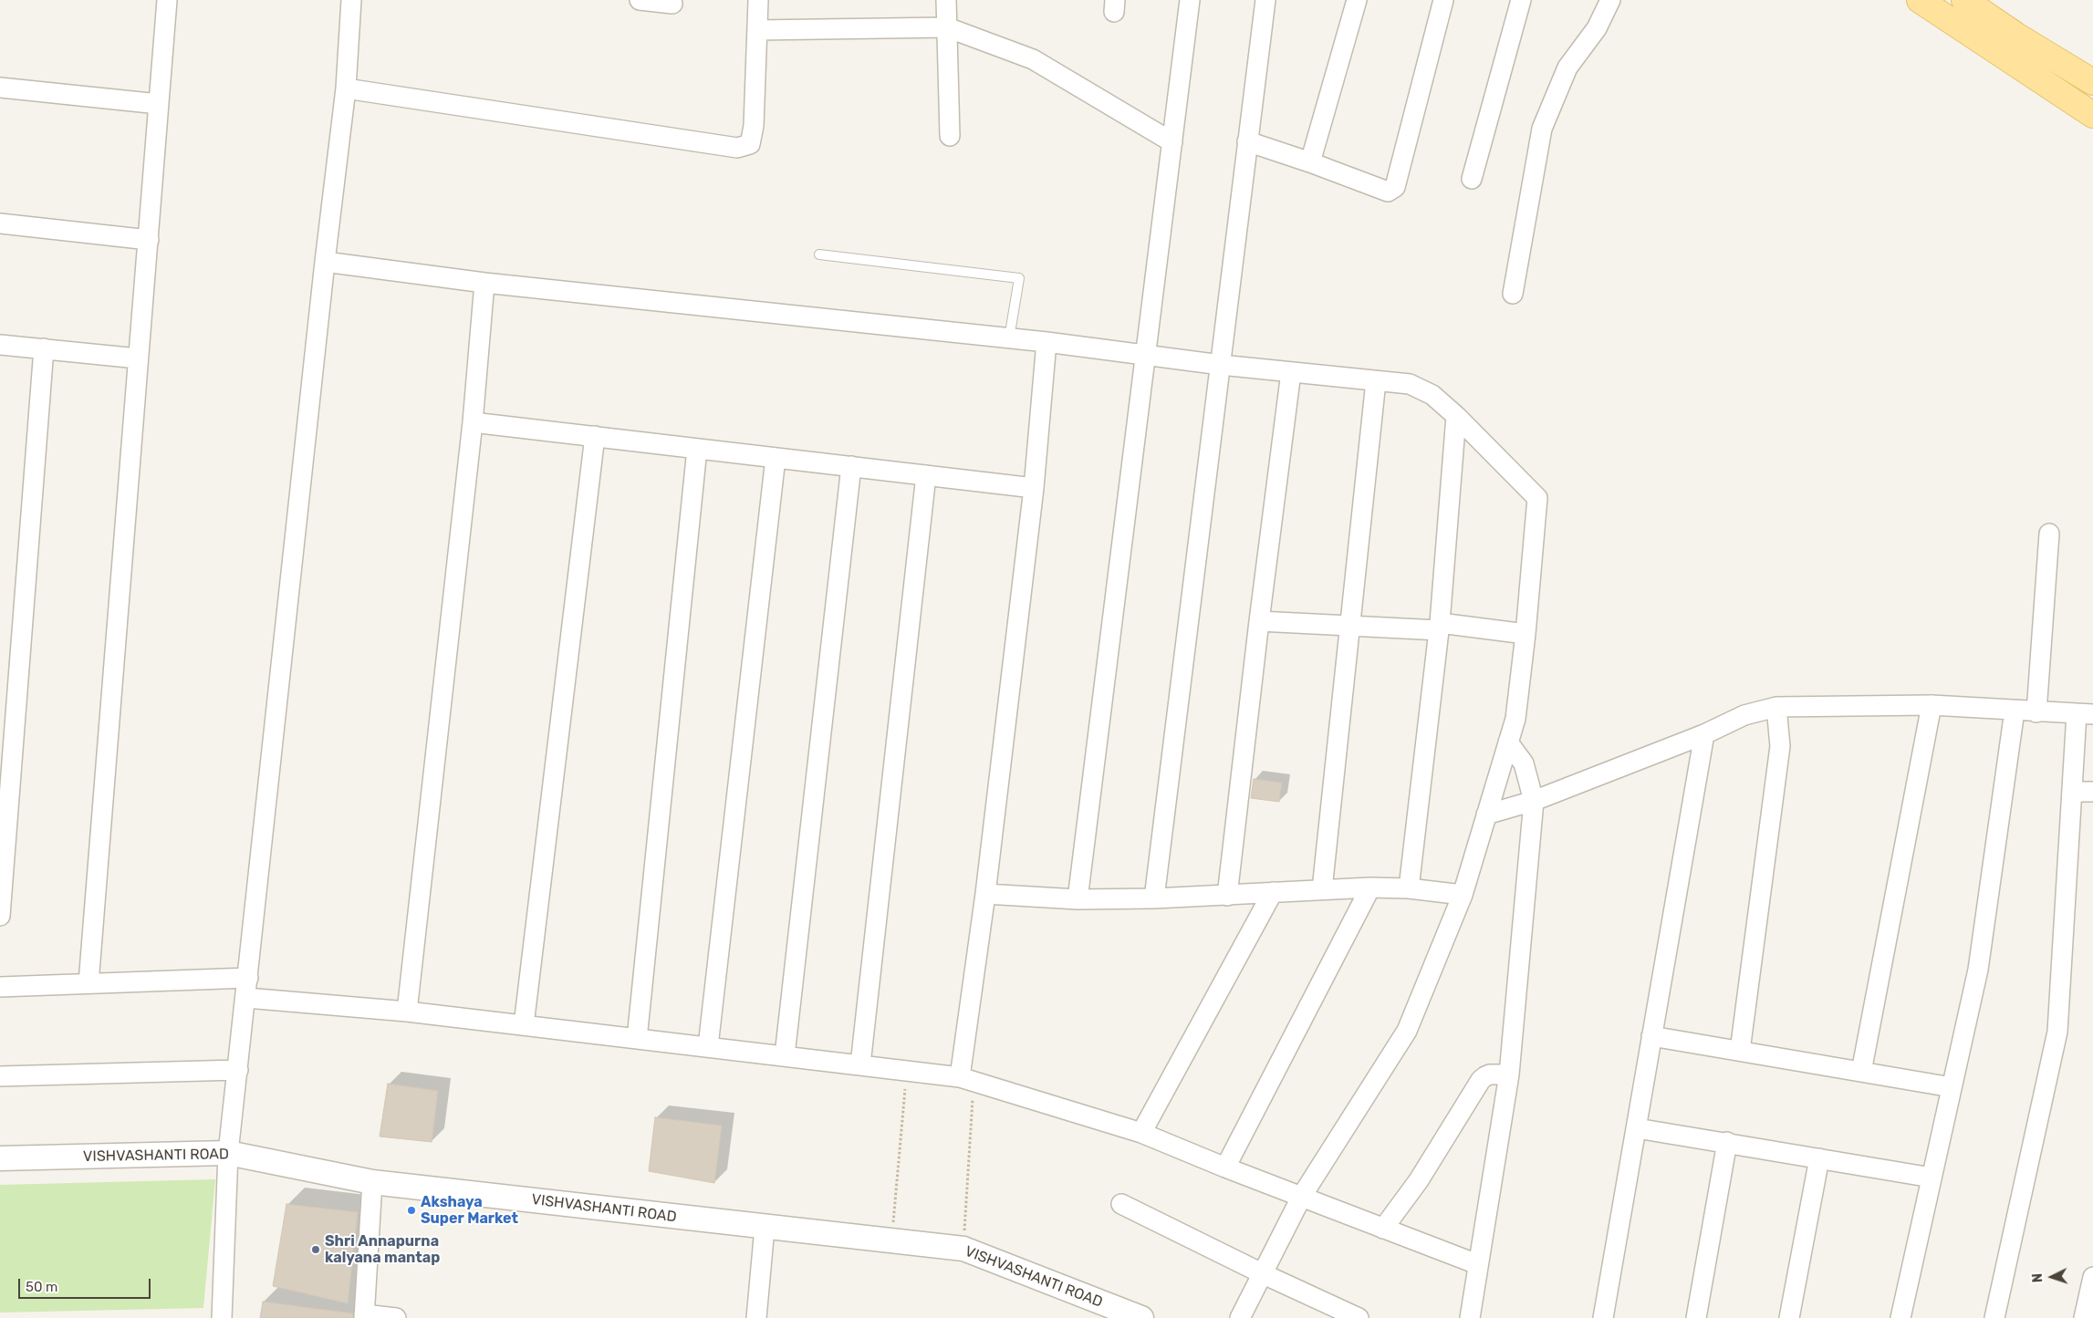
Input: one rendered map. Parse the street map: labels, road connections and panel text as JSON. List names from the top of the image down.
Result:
{
  "streets": {
    "street": ["VISHVASHANTI ROAD"]
  },
  "places": ["Akshaya Super Market", "Shri Annapurna kalyana mantap"],
  "scale_bar": "50 m",
  "north": "left"
}
